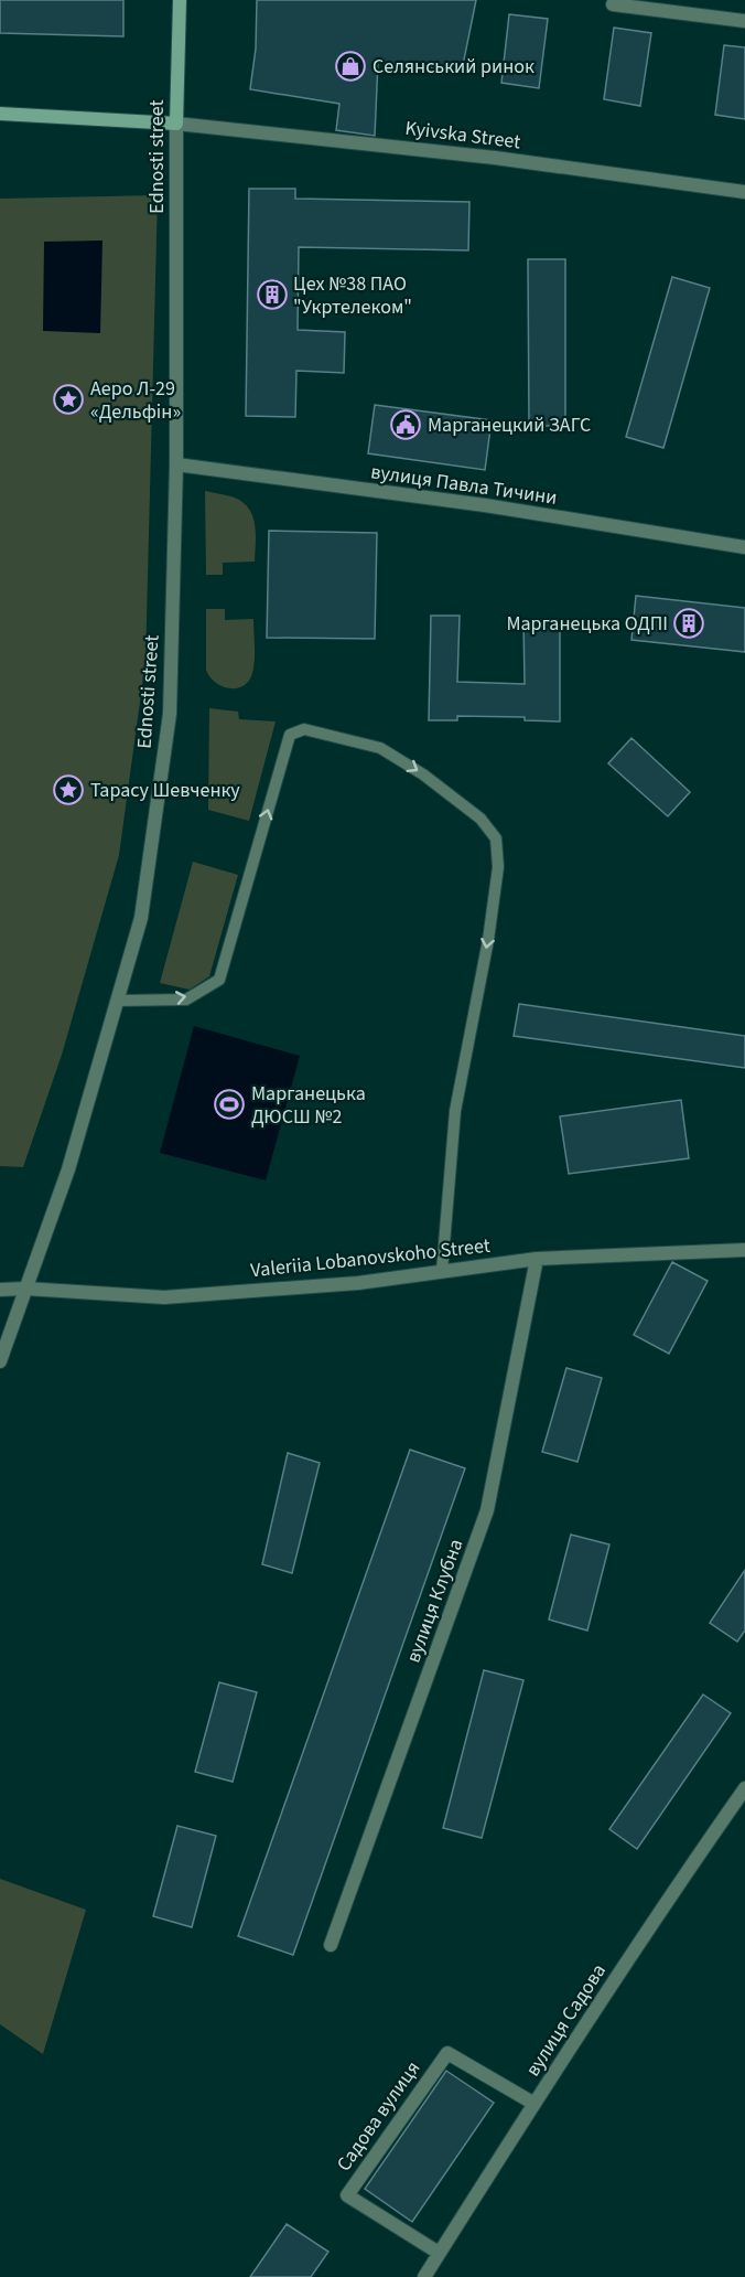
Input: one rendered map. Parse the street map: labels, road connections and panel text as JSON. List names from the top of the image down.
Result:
{
  "streets": {
    "main road": ["Ednosti street"],
    "street": [
      "Kyivska Street",
      "вулиця Павла Тичини",
      "Valeriia Lobanovskoho Street",
      "вулиця Клубна",
      "вулиця Садова",
      "Садова вулиця"
    ]
  },
  "crossings": [
    ["Kyivska Street", "Ednosti street"],
    ["Ednosti street", "вулиця Павла Тичини"],
    ["Ednosti street", "Valeriia Lobanovskoho Street"],
    ["Valeriia Lobanovskoho Street", "вулиця Клубна"],
    ["вулиця Садова", "Садова вулиця"]
  ],
  "places": {
    "shop": ["Селянський ринок"],
    "building": ["Цех №38 ПАО \"Укртелеком\"", "Марганецька ОДПІ"],
    "place": ["Аеро Л-29 «Дельфін»", "Тарасу Шевченку"],
    "public building": ["Марганецкий ЗАГС"],
    "sports": ["Марганецька ДЮСШ №2"]
  }
}
